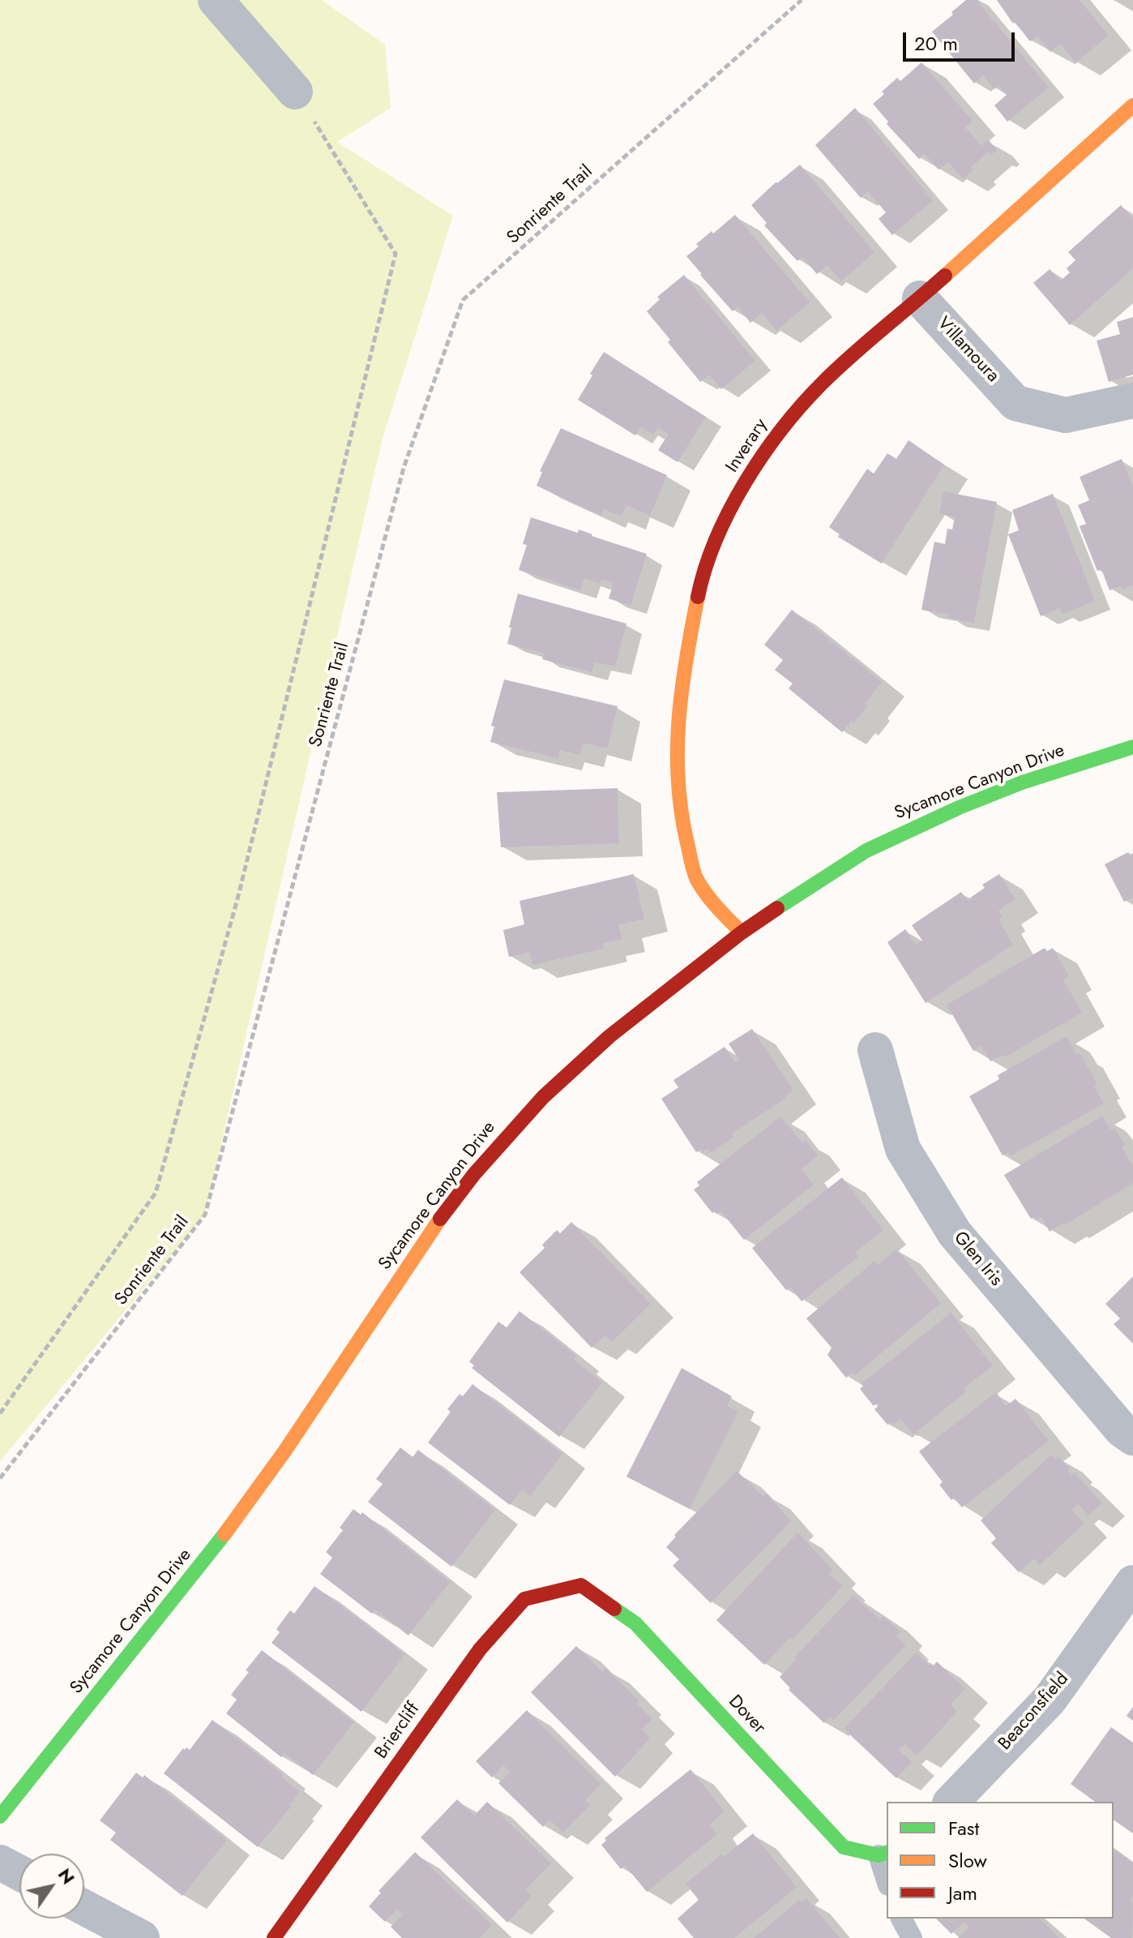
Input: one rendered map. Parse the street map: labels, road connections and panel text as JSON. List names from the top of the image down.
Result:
{
  "streets": {
    "street": [
      "Villamoura",
      "Inverary",
      "Sycamore Canyon Drive",
      "Glen Iris",
      "Beaconsfield",
      "Dover",
      "Briercliff"
    ],
    "path": ["Sonriente Trail"]
  },
  "crossings": [
    ["Villamoura", "Inverary"],
    ["Inverary", "Sycamore Canyon Drive"],
    ["Dover", "Briercliff"]
  ],
  "legend": ["Fast", "Slow", "Jam"],
  "scale_bar": "20 m",
  "north": "top right"
}
